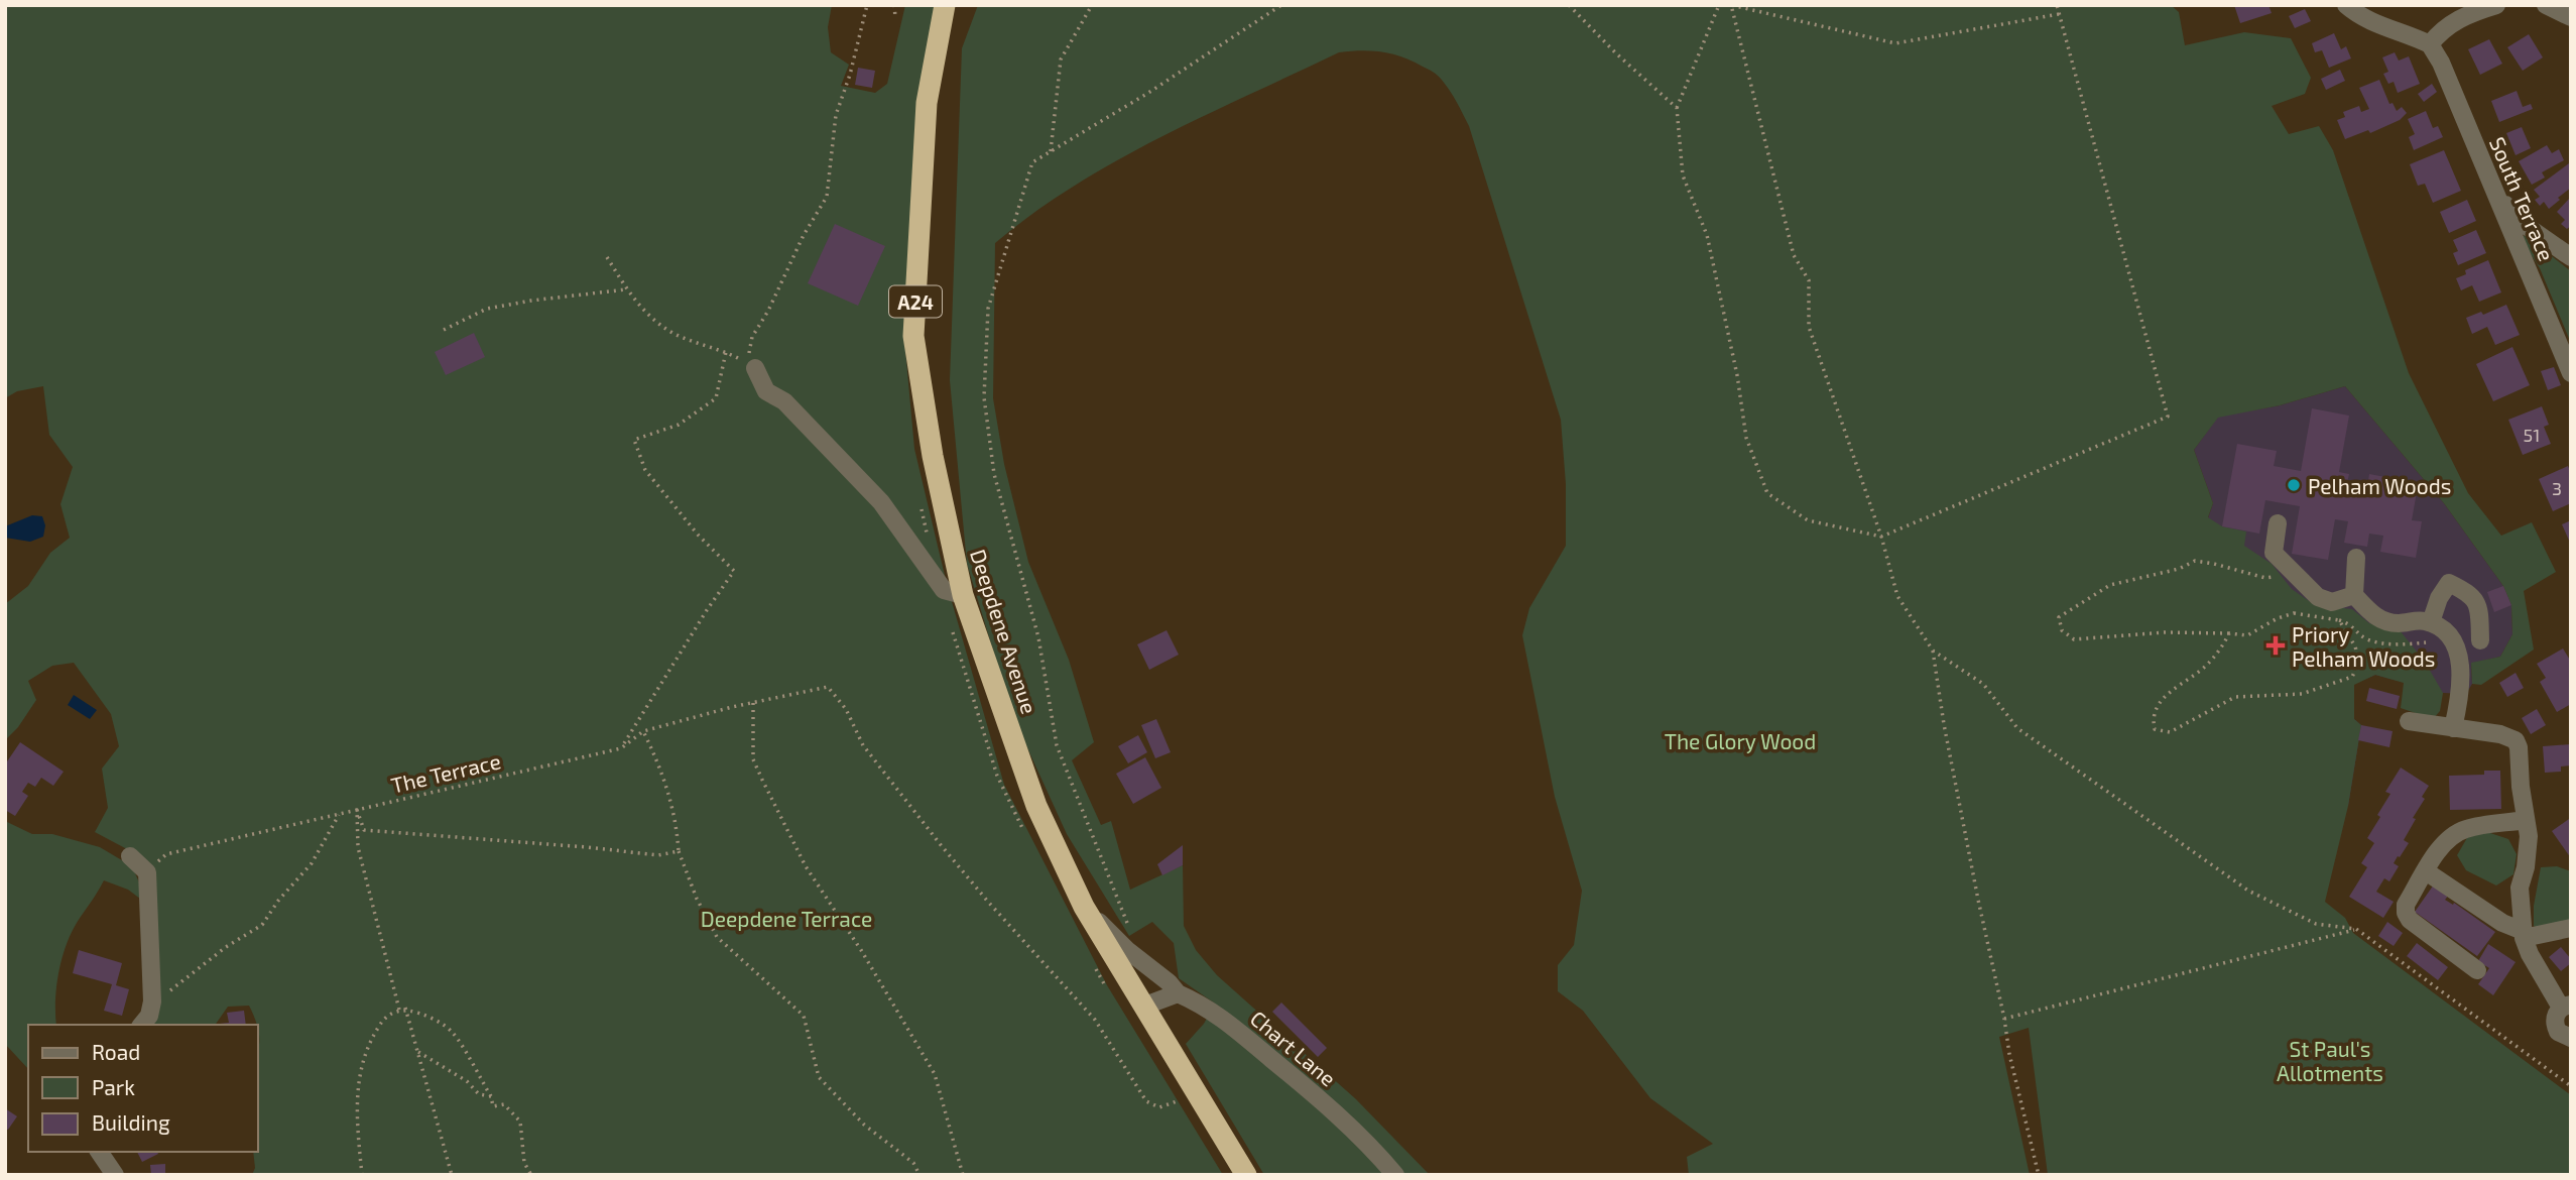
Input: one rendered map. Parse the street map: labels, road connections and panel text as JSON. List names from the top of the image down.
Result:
{
  "streets": {
    "highway": ["A24", "Deepdene Avenue"],
    "street": ["South Terrace", "Chart Lane"],
    "path": ["The Terrace"]
  },
  "crossings": [
    ["Deepdene Avenue", "Chart Lane"]
  ],
  "parks": ["The Glory Wood", "Deepdene Terrace", "St Paul's Allotments"],
  "places": {
    "other": ["Pelham Woods"],
    "health": ["Priory Pelham Woods"]
  },
  "house_numbers": ["51", "3"],
  "legend": ["Road", "Park", "Building"]
}
